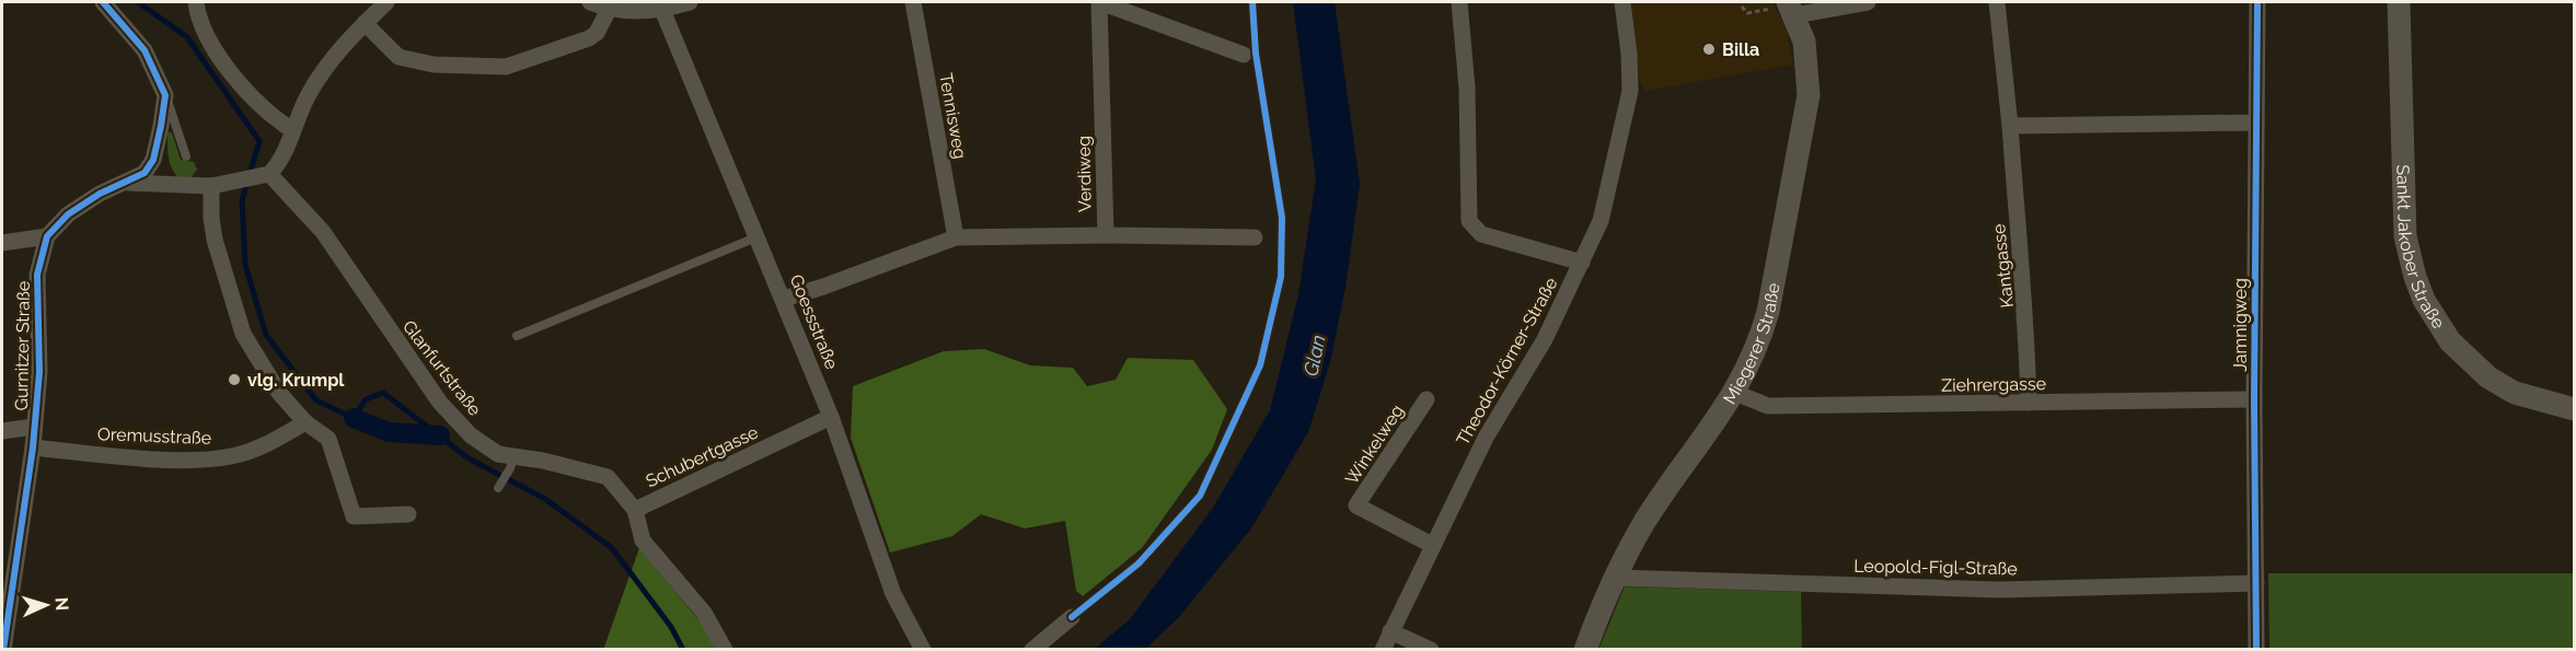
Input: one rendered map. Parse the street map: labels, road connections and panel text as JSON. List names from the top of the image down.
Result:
{
  "streets": {
    "main road": ["Sankt Jakober Straße", "Miegerer Straße"],
    "street": [
      "Tennisweg",
      "Verdiweg",
      "Kantgasse",
      "Goessstraße",
      "Jamnigweg",
      "Gurnitzer Straße",
      "Theodor-Körner-Straße",
      "Glanfurtstraße",
      "Ziehrergasse",
      "Oremusstraße",
      "Winkelweg",
      "Schubertgasse",
      "Leopold-Figl-Straße"
    ]
  },
  "crossings": [
    ["Kantgasse", "Ziehrergasse"],
    ["Goessstraße", "Schubertgasse"],
    ["Jamnigweg", "Ziehrergasse"],
    ["Jamnigweg", "Leopold-Figl-Straße"],
    ["Miegerer Straße", "Ziehrergasse"],
    ["Miegerer Straße", "Leopold-Figl-Straße"],
    ["Gurnitzer Straße", "Oremusstraße"],
    ["Theodor-Körner-Straße", "Winkelweg"],
    ["Glanfurtstraße", "Schubertgasse"]
  ],
  "water": ["Glan"],
  "places": ["Billa", "vlg. Krumpl"],
  "north": "right"
}
